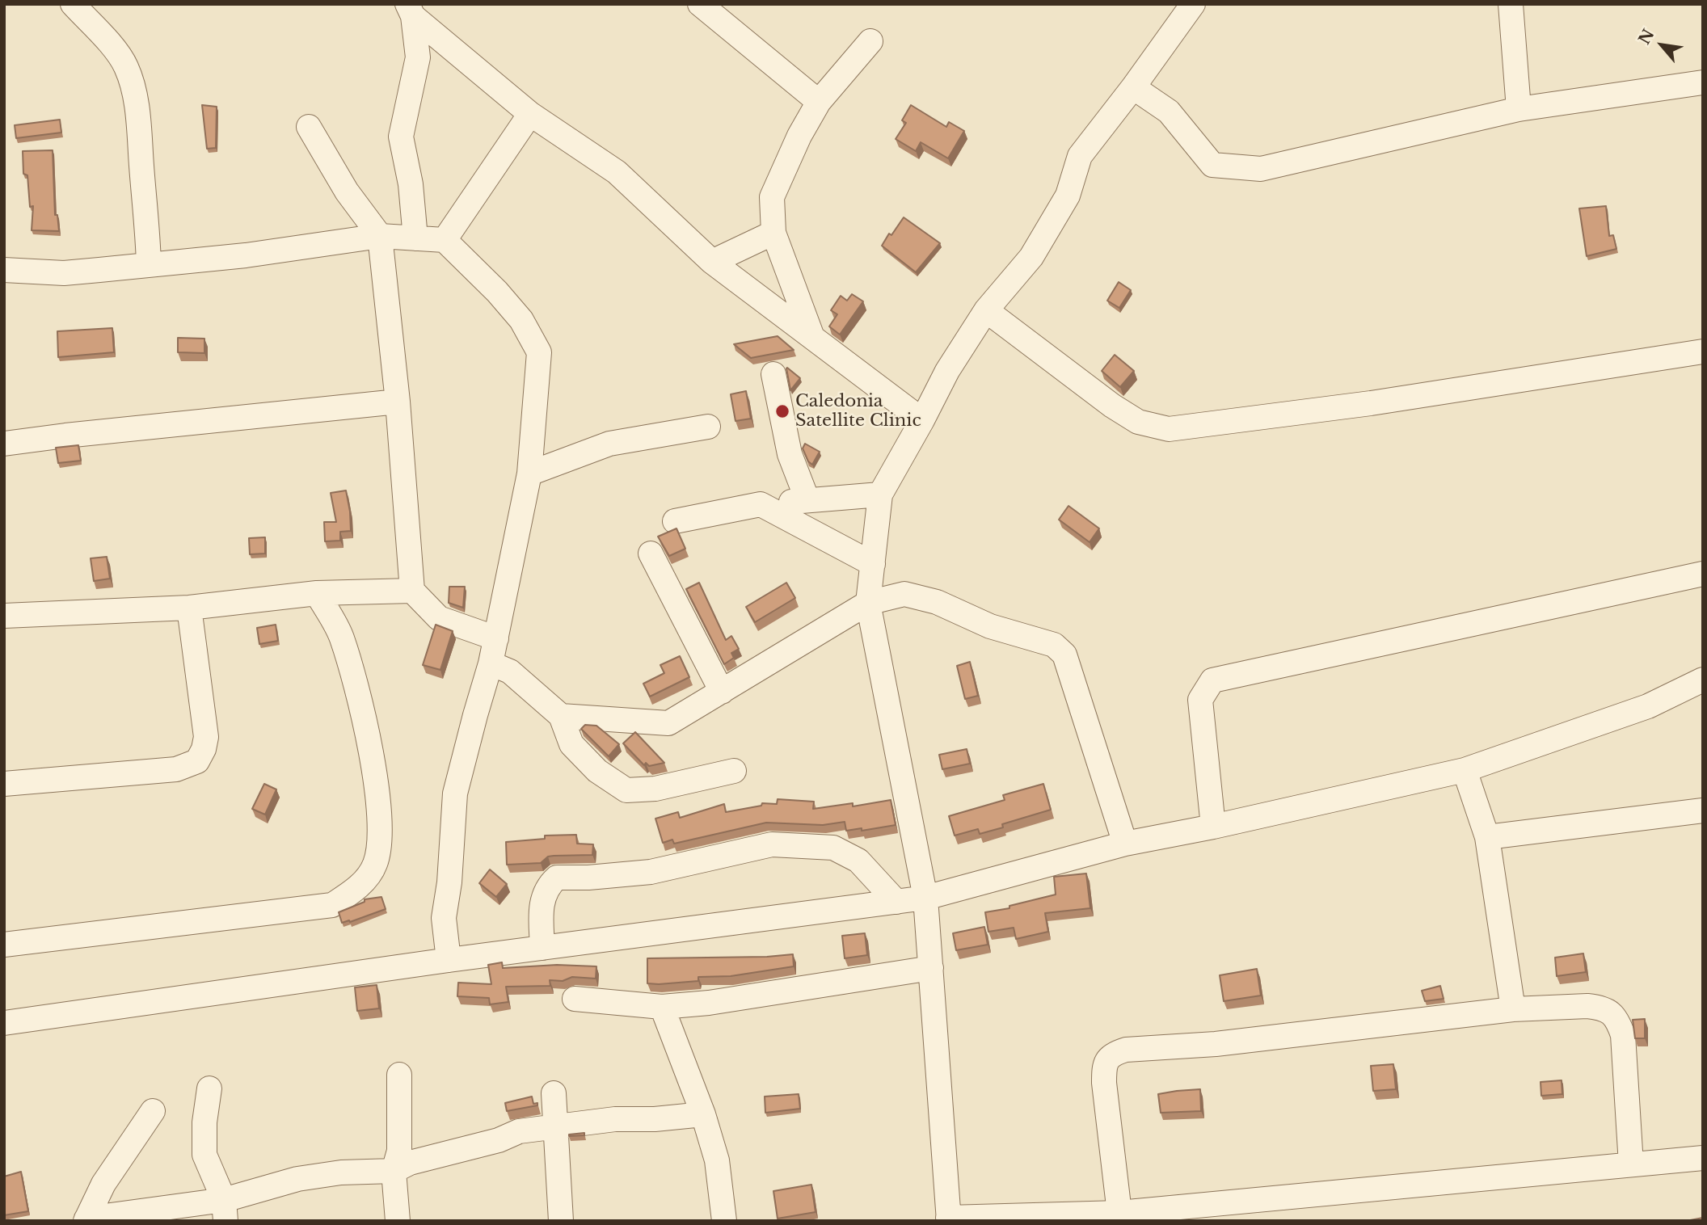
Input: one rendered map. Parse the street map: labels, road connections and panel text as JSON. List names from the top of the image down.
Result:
{
  "places": ["Caledonia Satellite Clinic"],
  "north": "top left"
}
